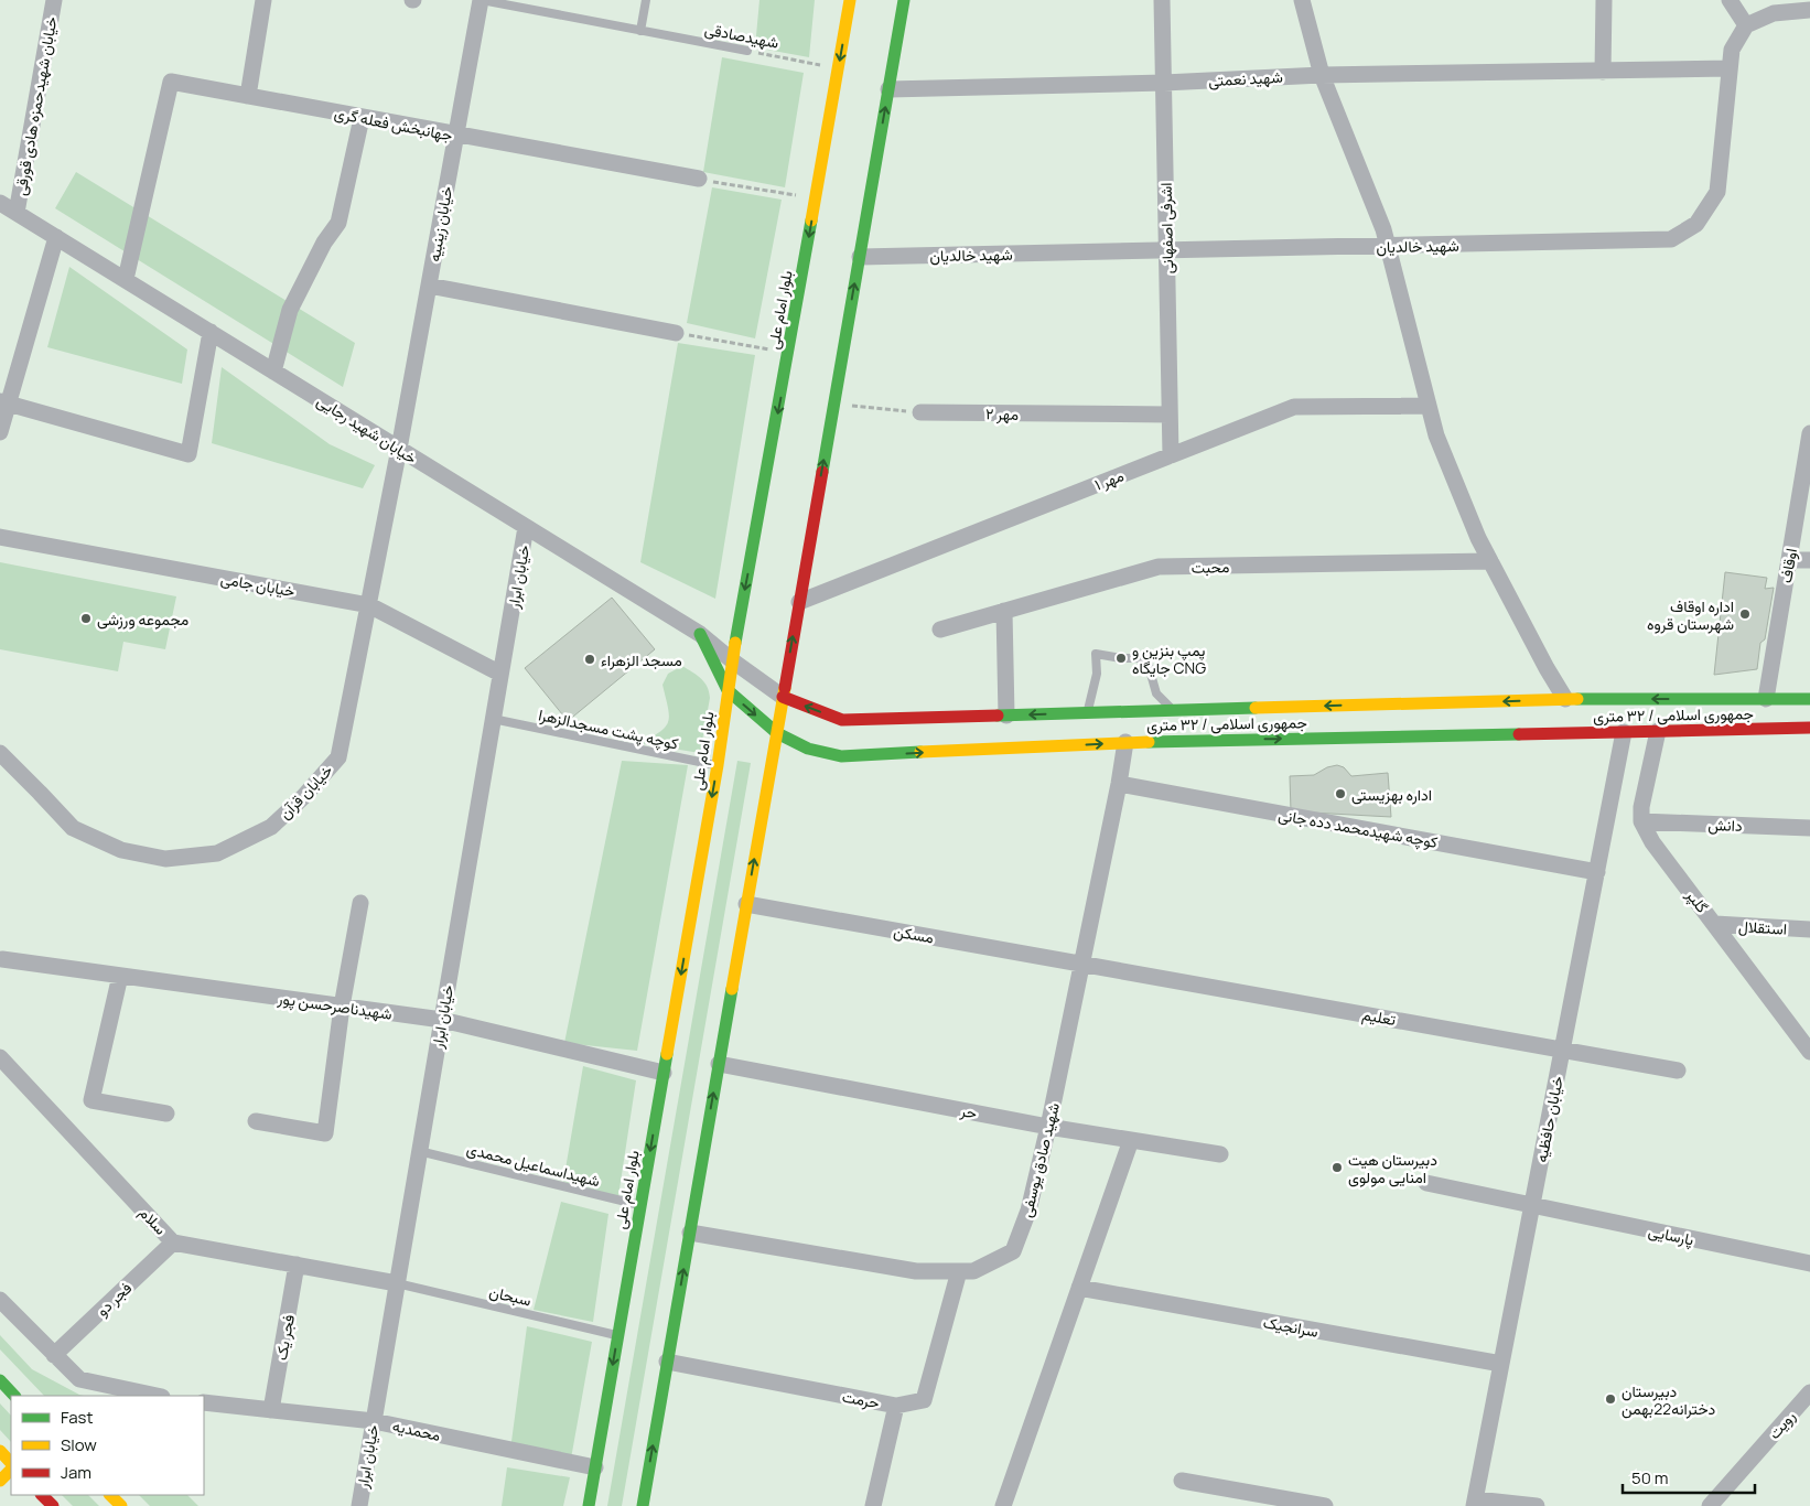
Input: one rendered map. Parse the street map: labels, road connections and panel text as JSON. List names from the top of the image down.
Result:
{
  "streets": {
    "main road": ["بلوار امام علی", "جمهوری اسلامی / ۳۲ متری"],
    "street": [
      "شهید نعمتی",
      "خیابان شهیدحمزه هادی قورقی",
      "جهانبخش فعله گری",
      "خیابان زینبیه",
      "اشرفی اصفهانی",
      "شهید خالدیان",
      "مهر ۲",
      "خیابان شهید رجایی",
      "مهر ۱",
      "اوقاف",
      "محبت",
      "خیابان ابرار",
      "خیابان جامی",
      "خیابان قرآن",
      "دانش",
      "کوچه شهیدمحمد دده جانی",
      "گلپر",
      "استقلال",
      "مسکن",
      "شهیدناصرحسن پور",
      "تعلیم",
      "حر",
      "خیابان حافظیه",
      "شهید صادق یوسفی",
      "سلام",
      "پارسایی",
      "فجر دو",
      "سرانجیک",
      "فجر یک",
      "حرمت",
      "رویت",
      "محمدیه"
    ],
    "lane": [
      "شهیدصادقی",
      "کوچه پشت مسجدالزهرا",
      "شهیداسماعیل محمدی",
      "سبحان"
    ]
  },
  "crossings": [
    ["شهیدصادقی", "خیابان زینبیه"],
    ["شهیدصادقی", "بلوار امام علی"],
    ["شهید نعمتی", "اشرفی اصفهانی"],
    ["شهید نعمتی", "شهید خالدیان"],
    ["خیابان شهیدحمزه هادی قورقی", "خیابان شهید رجایی"],
    ["جهانبخش فعله گری", "خیابان زینبیه"],
    ["جهانبخش فعله گری", "خیابان شهید رجایی"],
    ["خیابان زینبیه", "خیابان شهید رجایی"],
    ["خیابان زینبیه", "خیابان قرآن"],
    ["اشرفی اصفهانی", "شهید خالدیان"],
    ["اشرفی اصفهانی", "مهر ۲"],
    ["اشرفی اصفهانی", "مهر ۱"],
    ["بلوار امام علی", "خیابان شهید رجایی"],
    ["بلوار امام علی", "جمهوری اسلامی / ۳۲ متری"],
    ["بلوار امام علی", "کوچه پشت مسجدالزهرا"],
    ["بلوار امام علی", "شهیدناصرحسن پور"],
    ["بلوار امام علی", "شهیداسماعیل محمدی"],
    ["بلوار امام علی", "سبحان"],
    ["بلوار امام علی", "محمدیه"],
    ["خیابان شهید رجایی", "خیابان ابرار"],
    ["خیابان شهید رجایی", "جمهوری اسلامی / ۳۲ متری"],
    ["خیابان شهید رجایی", "خیابان قرآن"],
    ["اوقاف", "جمهوری اسلامی / ۳۲ متری"],
    ["خیابان ابرار", "خیابان جامی"],
    ["خیابان ابرار", "کوچه پشت مسجدالزهرا"],
    ["خیابان ابرار", "شهیدناصرحسن پور"],
    ["خیابان ابرار", "شهیداسماعیل محمدی"],
    ["خیابان ابرار", "سلام"],
    ["خیابان ابرار", "سبحان"],
    ["خیابان ابرار", "محمدیه"],
    ["خیابان جامی", "خیابان قرآن"],
    ["جمهوری اسلامی / ۳۲ متری", "خیابان حافظیه"],
    ["جمهوری اسلامی / ۳۲ متری", "شهید صادق یوسفی"],
    ["دانش", "گلپر"],
    ["کوچه شهیدمحمد دده جانی", "خیابان حافظیه"],
    ["کوچه شهیدمحمد دده جانی", "شهید صادق یوسفی"],
    ["گلپر", "استقلال"],
    ["مسکن", "تعلیم"],
    ["مسکن", "شهید صادق یوسفی"],
    ["تعلیم", "خیابان حافظیه"],
    ["تعلیم", "شهید صادق یوسفی"],
    ["حر", "شهید صادق یوسفی"],
    ["خیابان حافظیه", "پارسایی"],
    ["خیابان حافظیه", "سرانجیک"],
    ["شهید صادق یوسفی", "حرمت"],
    ["سلام", "سبحان"],
    ["سلام", "فجر دو"],
    ["سلام", "فجر یک"],
    ["فجر یک", "محمدیه"]
  ],
  "places": [
    "اداره اوقاف شهرستان قروه",
    "مجموعه ورزشی",
    "پمپ بنزین و جایگاه CNG",
    "مسجد الزهراء",
    "اداره بهزیستی",
    "دبیرستان هیت امنایی مولوی",
    "دبیرستان دخترانه22بهمن"
  ],
  "legend": ["Fast", "Slow", "Jam"],
  "scale_bar": "50 m"
}
